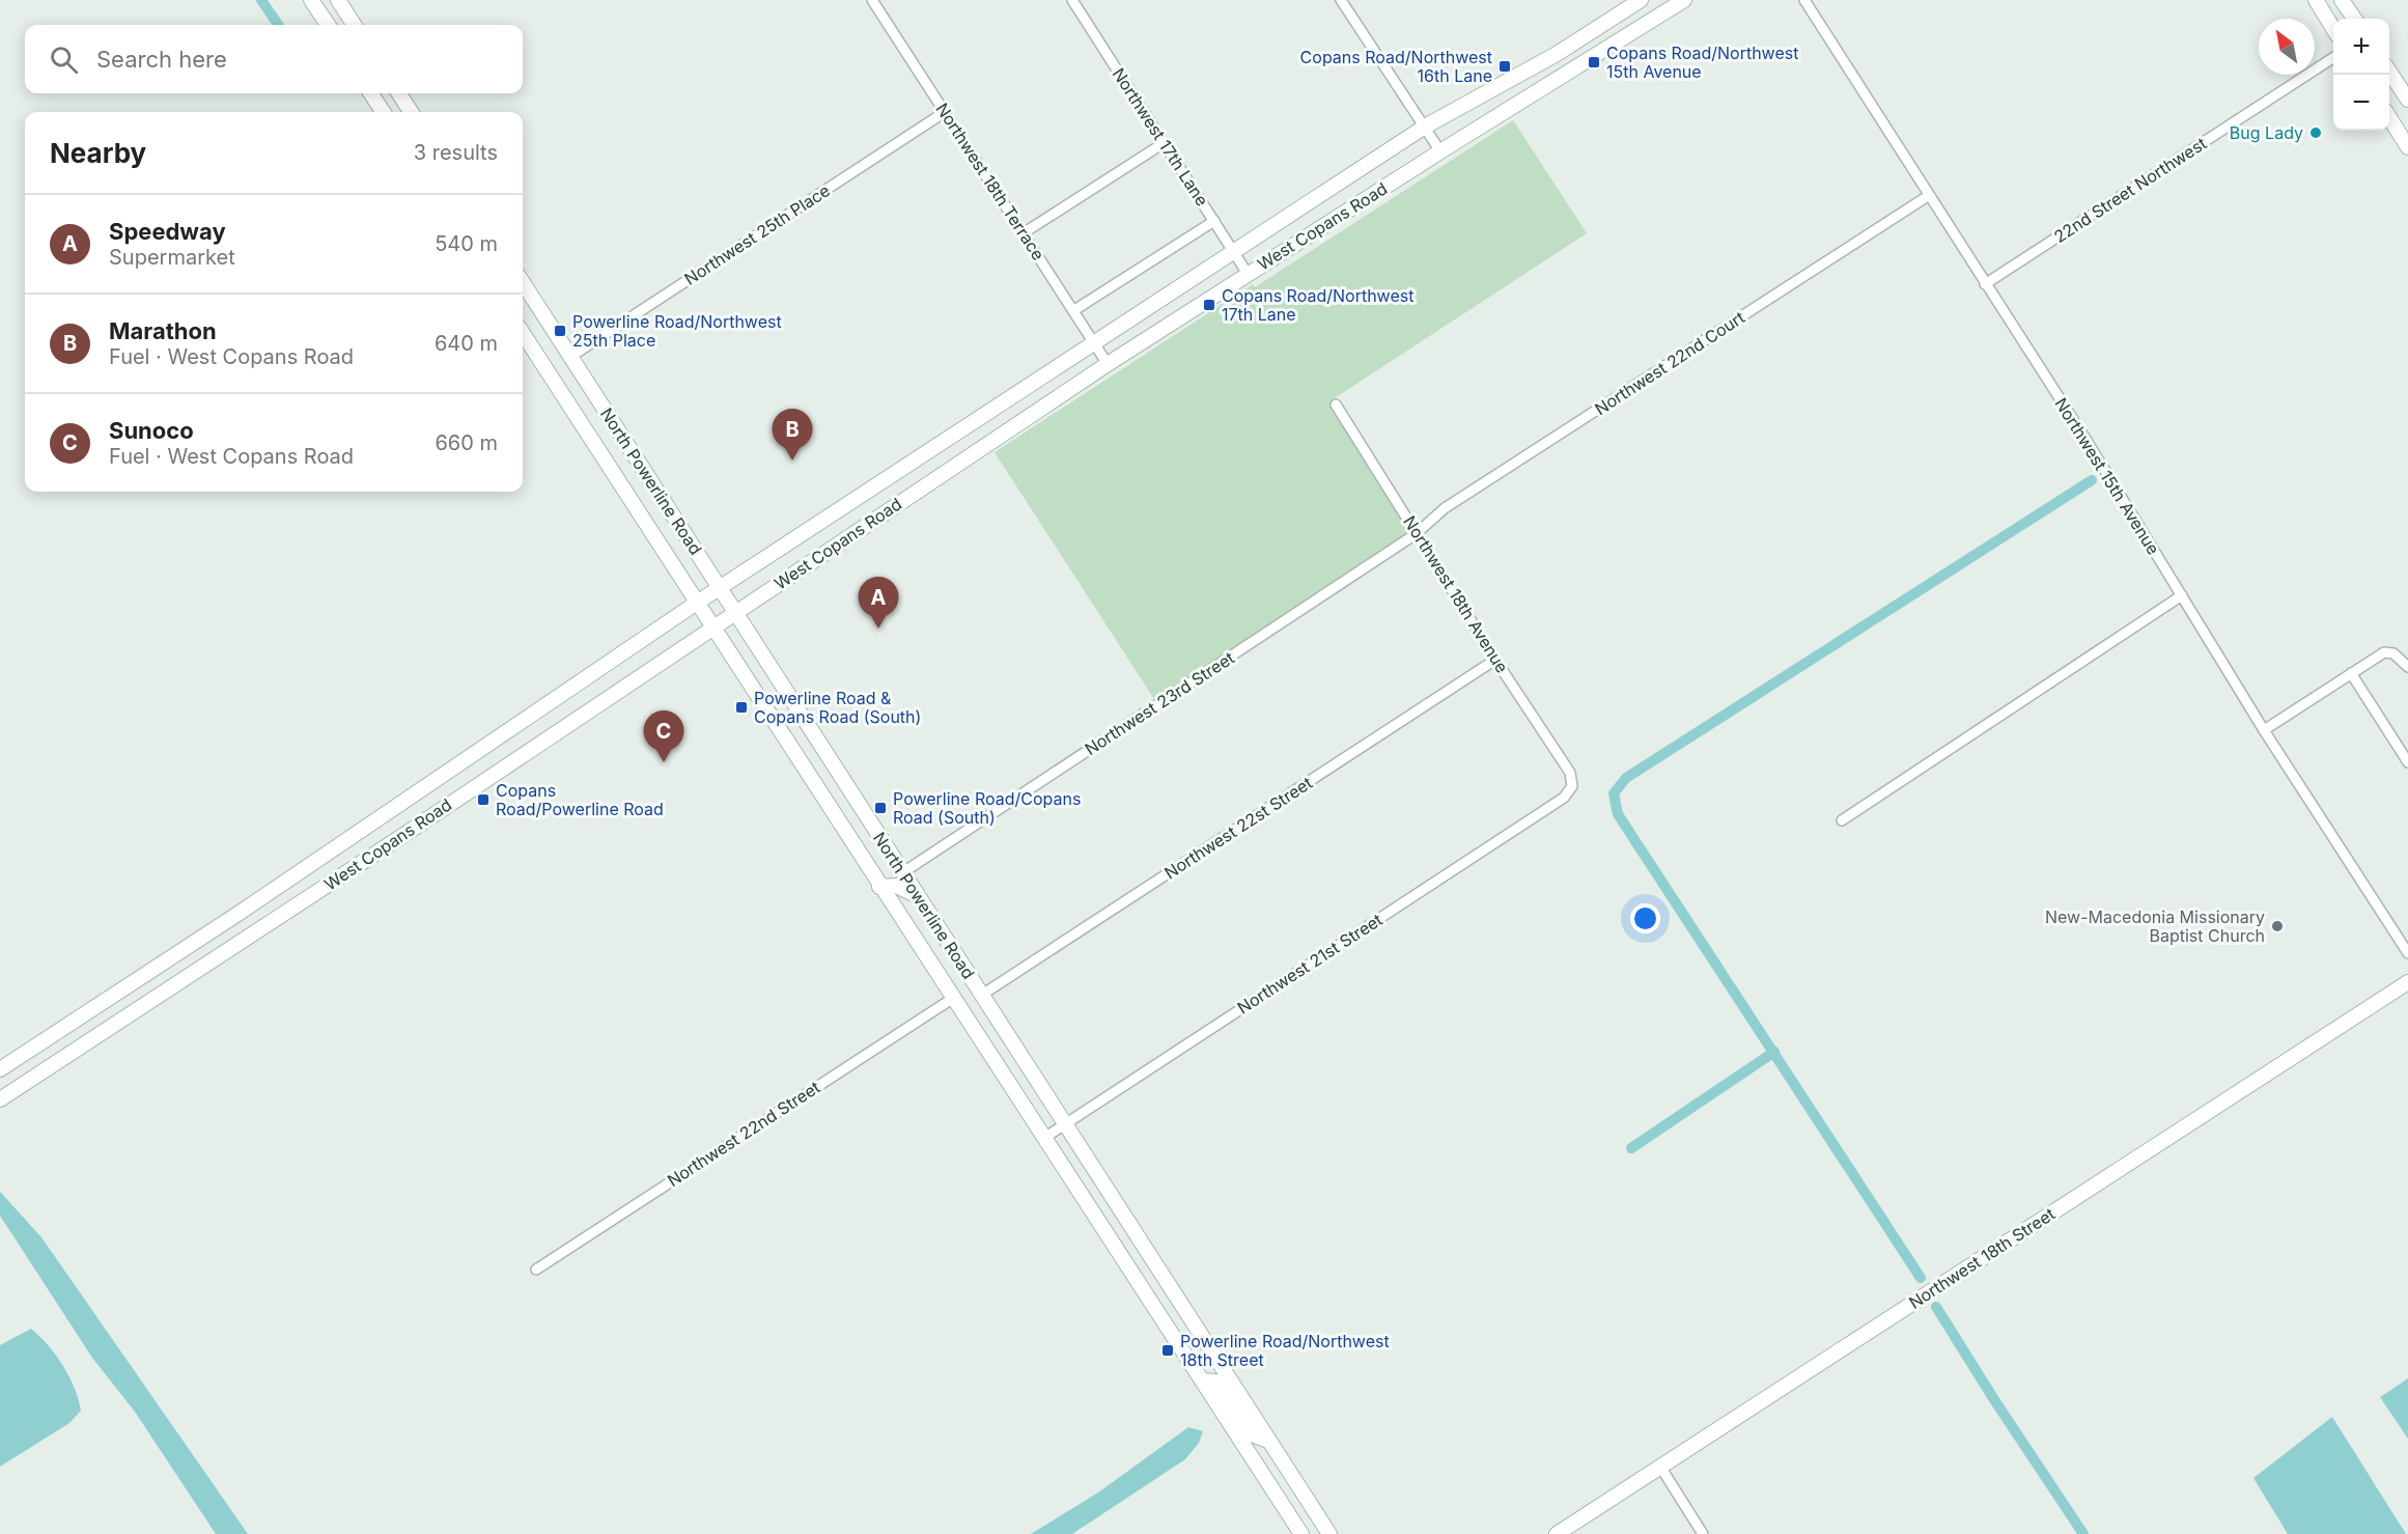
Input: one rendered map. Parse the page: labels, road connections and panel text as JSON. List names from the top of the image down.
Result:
{
  "streets": {
    "main road": ["West Copans Road", "North Powerline Road", "Northwest 18th Street"],
    "street": [
      "Northwest 17th Lane",
      "Northwest 18th Terrace",
      "22nd Street Northwest",
      "Northwest 25th Place",
      "Northwest 22nd Court",
      "Northwest 15th Avenue",
      "Northwest 18th Avenue",
      "Northwest 23rd Street",
      "Northwest 22st Street",
      "Northwest 21st Street",
      "Northwest 22nd Street"
    ]
  },
  "crossings": [
    ["Northwest 17th Lane", "West Copans Road"],
    ["Northwest 18th Terrace", "West Copans Road"],
    ["Northwest 18th Terrace", "Northwest 25th Place"],
    ["22nd Street Northwest", "Northwest 15th Avenue"],
    ["West Copans Road", "North Powerline Road"],
    ["Northwest 25th Place", "North Powerline Road"],
    ["Northwest 22nd Court", "Northwest 15th Avenue"],
    ["Northwest 22nd Court", "Northwest 18th Avenue"],
    ["Northwest 22nd Court", "Northwest 23rd Street"],
    ["North Powerline Road", "Northwest 23rd Street"],
    ["North Powerline Road", "Northwest 22st Street"],
    ["North Powerline Road", "Northwest 21st Street"],
    ["North Powerline Road", "Northwest 22nd Street"],
    ["Northwest 18th Avenue", "Northwest 23rd Street"],
    ["Northwest 18th Avenue", "Northwest 22st Street"],
    ["Northwest 18th Avenue", "Northwest 21st Street"]
  ],
  "places": {
    "transit": [
      "Copans Road/Northwest 15th Avenue",
      "Copans Road/Northwest 16th Lane",
      "Copans Road/Northwest 17th Lane",
      "Powerline Road/Northwest 25th Place",
      "Powerline Road & Copans Road (South)",
      "Copans Road/Powerline Road",
      "Powerline Road/Copans Road (South)",
      "Powerline Road/Northwest 18th Street"
    ],
    "other": ["Bug Lady", "New-Macedonia Missionary Baptist Church"]
  },
  "north": "top left",
  "page": {
    "map_buttons": ["+", "−"],
    "search": "Search here",
    "heading": ["Nearby", "3 results"],
    "list": [
      {
        "mark": "A",
        "name": "Speedway",
        "note": "Supermarket",
        "value": "540 m"
      },
      {
        "mark": "B",
        "name": "Marathon",
        "note": "Fuel · West Copans Road",
        "value": "640 m"
      },
      {
        "mark": "C",
        "name": "Sunoco",
        "note": "Fuel · West Copans Road",
        "value": "660 m"
      }
    ],
    "pins": ["B", "A", "C"]
  }
}
